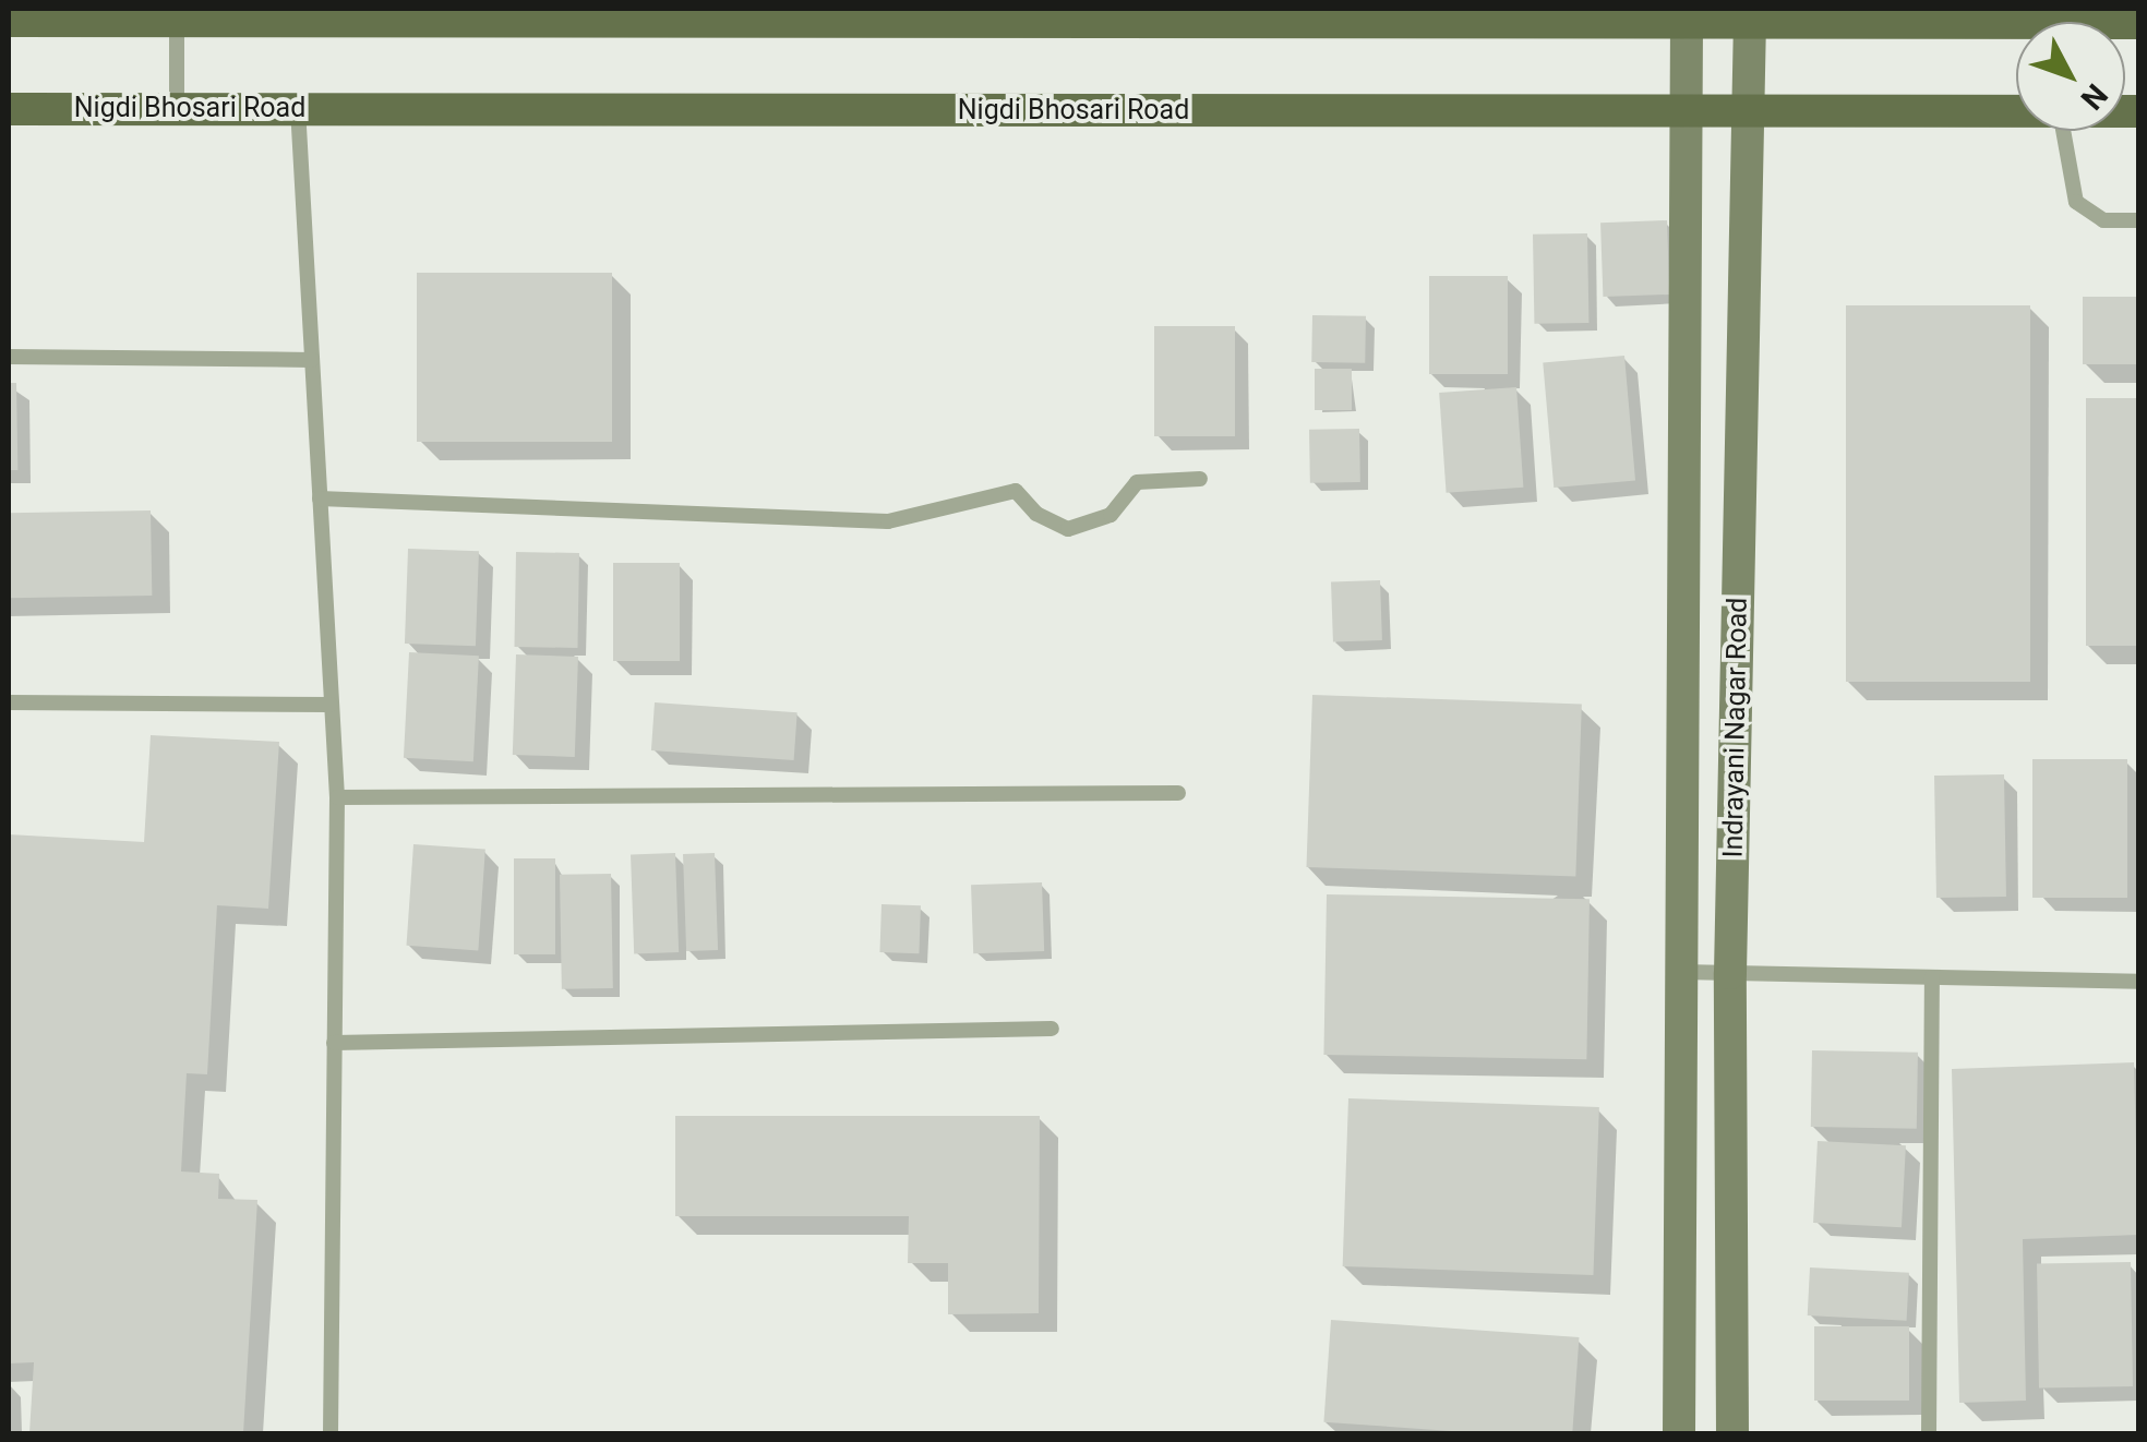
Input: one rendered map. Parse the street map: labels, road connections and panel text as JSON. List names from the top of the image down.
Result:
{
  "streets": {
    "main road": ["Nigdi Bhosari Road", "Indrayani Nagar Road"]
  },
  "crossings": [
    ["Nigdi Bhosari Road", "Indrayani Nagar Road"]
  ],
  "north": "bottom right"
}
